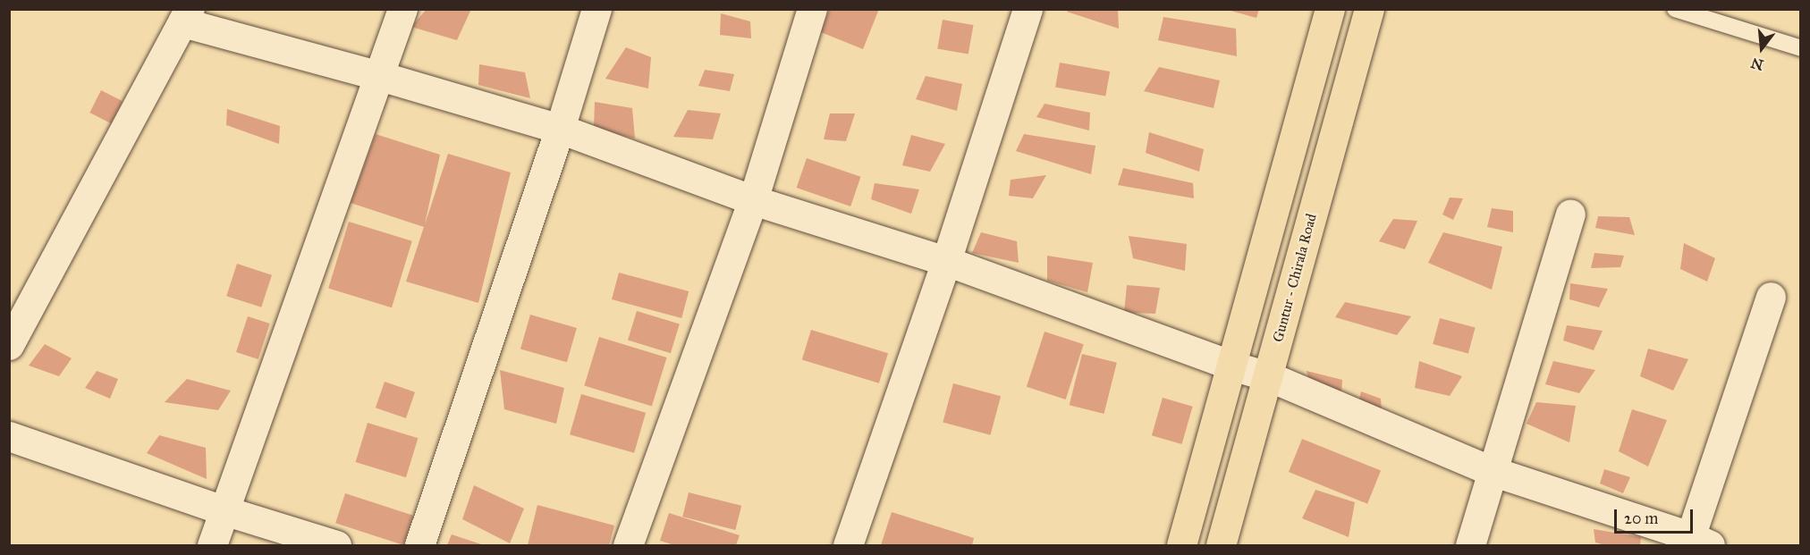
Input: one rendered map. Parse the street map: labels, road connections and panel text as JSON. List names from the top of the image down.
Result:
{
  "streets": {
    "main road": ["Guntur - Chirala Road"]
  },
  "scale_bar": "20 m",
  "north": "bottom"
}
